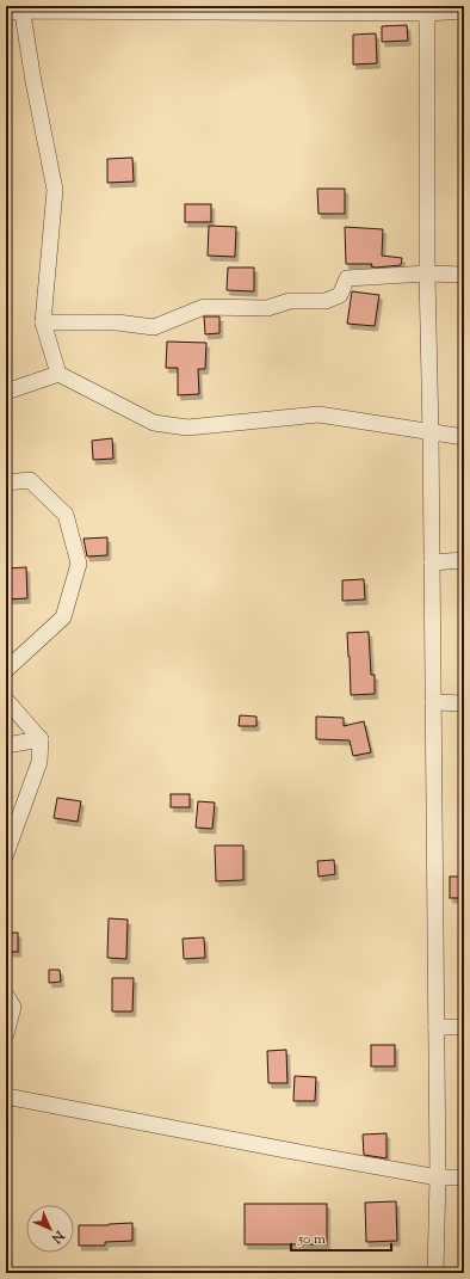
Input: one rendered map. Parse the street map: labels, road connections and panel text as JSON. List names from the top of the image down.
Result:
{
  "scale_bar": "50 m",
  "north": "bottom right"
}
